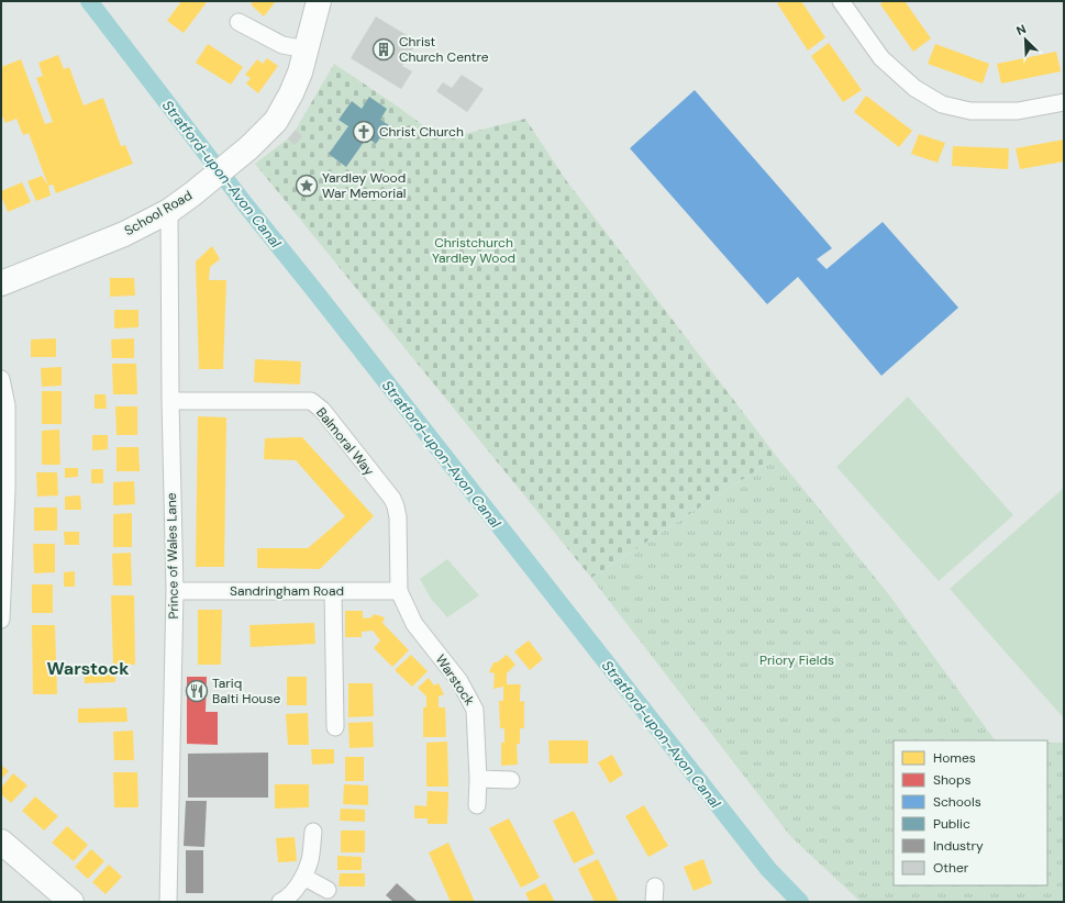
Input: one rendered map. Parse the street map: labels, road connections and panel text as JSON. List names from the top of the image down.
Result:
{
  "streets": {
    "street": [
      "School Road",
      "Balmoral Way",
      "Prince of Wales Lane",
      "Sandringham Road",
      "Warstock"
    ]
  },
  "crossings": [
    ["School Road", "Prince of Wales Lane"],
    ["Balmoral Way", "Prince of Wales Lane"],
    ["Balmoral Way", "Sandringham Road"],
    ["Balmoral Way", "Warstock"],
    ["Prince of Wales Lane", "Sandringham Road"],
    ["Sandringham Road", "Warstock"]
  ],
  "districts": ["Warstock"],
  "water": ["Stratford-upon-Avon Canal"],
  "parks": ["Christchurch Yardley Wood", "Priory Fields"],
  "places": {
    "building": ["Christ Church Centre"],
    "church": ["Christ Church"],
    "place": ["Yardley Wood War Memorial"],
    "restaurant": ["Tariq Balti House"]
  },
  "legend": [
    "Homes",
    "Shops",
    "Schools",
    "Public",
    "Industry",
    "Other"
  ],
  "north": "top left"
}
